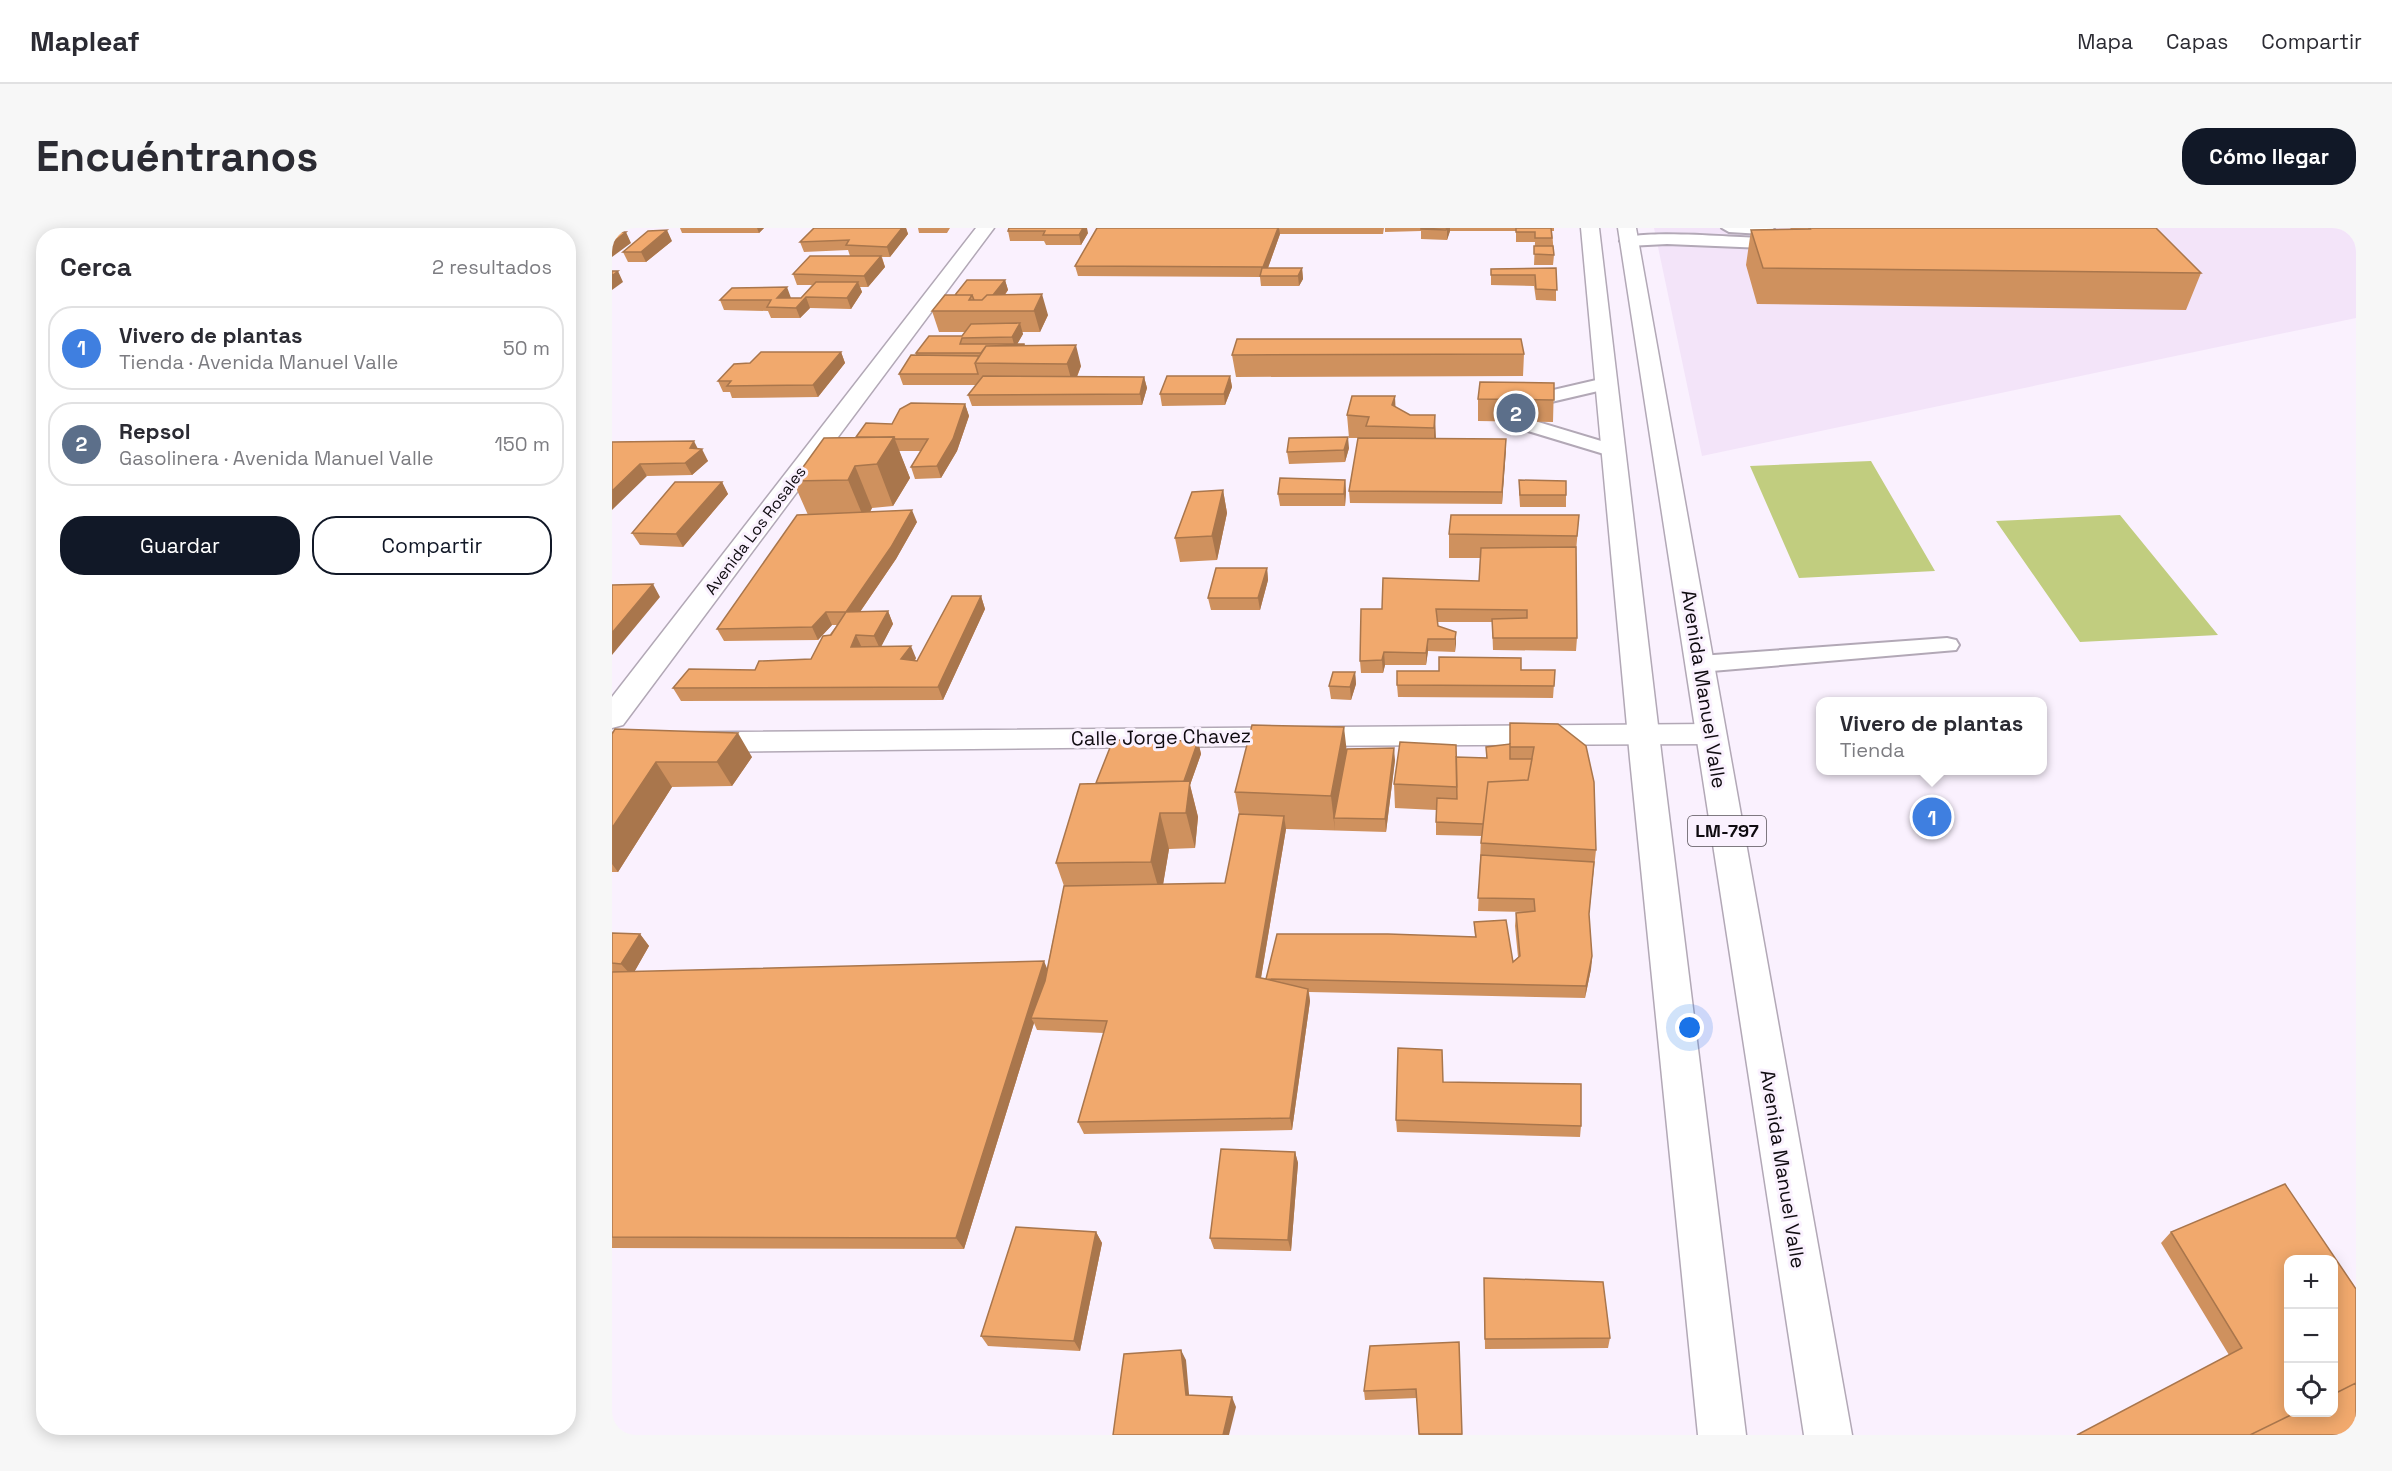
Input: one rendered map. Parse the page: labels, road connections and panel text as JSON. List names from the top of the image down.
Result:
{
  "streets": {
    "main road": [
      "Avenida Los Rosales",
      "Avenida Manuel Valle",
      "Calle Jorge Chavez",
      "LM-797"
    ]
  },
  "crossings": [
    ["Avenida Manuel Valle", "Calle Jorge Chavez"]
  ],
  "page": {
    "header": "Mapleaf",
    "nav": ["Mapa", "Capas", "Compartir"],
    "buttons": [
      "Cómo llegar",
      ["Guardar", "Compartir"]
    ],
    "title": "Encuéntranos",
    "heading": ["Cerca", "2 resultados"],
    "list": [
      {
        "mark": "1",
        "name": "Vivero de plantas",
        "note": "Tienda · Avenida Manuel Valle",
        "value": "50 m"
      },
      {
        "mark": "2",
        "name": "Repsol",
        "note": "Gasolinera · Avenida Manuel Valle",
        "value": "150 m"
      }
    ],
    "pins": ["2", "1"],
    "popup": ["Vivero de plantas", "Tienda"],
    "map_buttons": ["+", "−"]
  }
}
